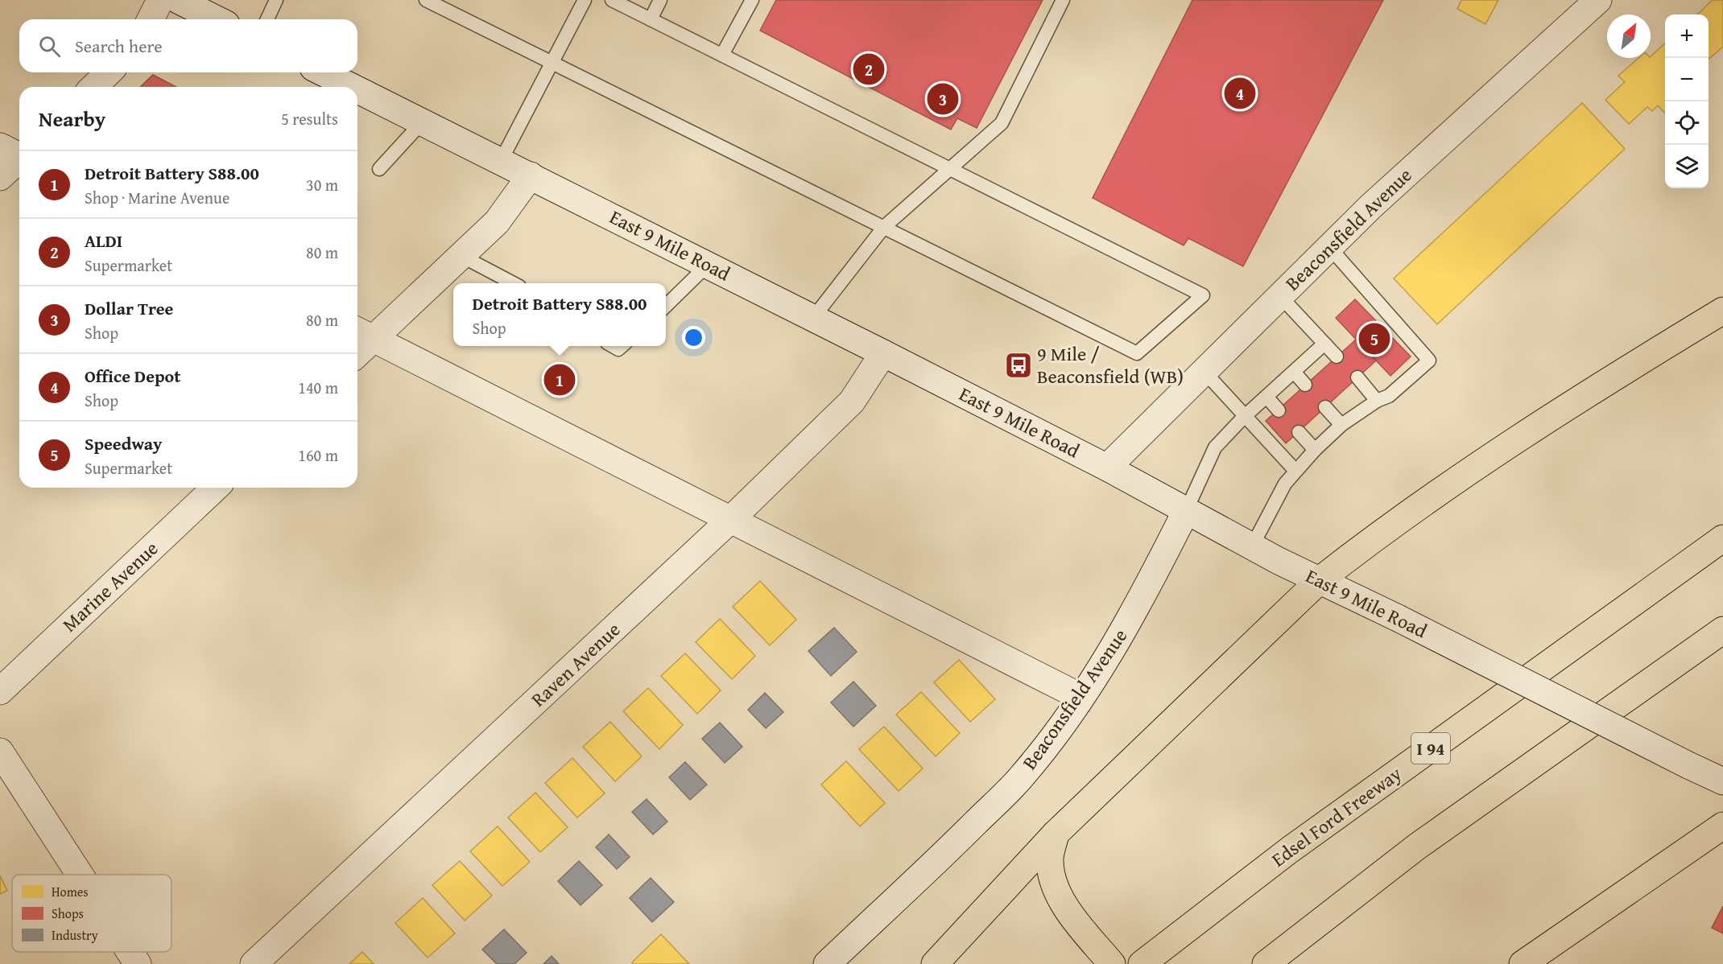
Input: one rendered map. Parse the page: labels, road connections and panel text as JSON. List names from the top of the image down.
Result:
{
  "streets": {
    "highway": ["I 94", "Edsel Ford Freeway"],
    "street": [
      "Beaconsfield Avenue",
      "East 9 Mile Road",
      "Marine Avenue",
      "Raven Avenue"
    ]
  },
  "crossings": [
    ["Beaconsfield Avenue", "East 9 Mile Road"],
    ["East 9 Mile Road", "Raven Avenue"]
  ],
  "places": {
    "bus stop": ["9 Mile / Beaconsfield (WB)"]
  },
  "legend": ["Homes", "Shops", "Industry"],
  "north": "top right",
  "page": {
    "map_buttons": ["+", "−"],
    "search": "Search here",
    "pins": [
      "2",
      "4",
      "3",
      "5",
      "1"
    ],
    "heading": ["Nearby", "5 results"],
    "list": [
      {
        "mark": "1",
        "name": "Detroit Battery S88.00",
        "note": "Shop · Marine Avenue",
        "value": "30 m"
      },
      {
        "mark": "2",
        "name": "ALDI",
        "note": "Supermarket",
        "value": "80 m"
      },
      {
        "mark": "3",
        "name": "Dollar Tree",
        "note": "Shop",
        "value": "80 m"
      },
      {
        "mark": "4",
        "name": "Office Depot",
        "note": "Shop",
        "value": "140 m"
      },
      {
        "mark": "5",
        "name": "Speedway",
        "note": "Supermarket",
        "value": "160 m"
      }
    ],
    "popup": ["Detroit Battery S88.00", "Shop"]
  }
}
